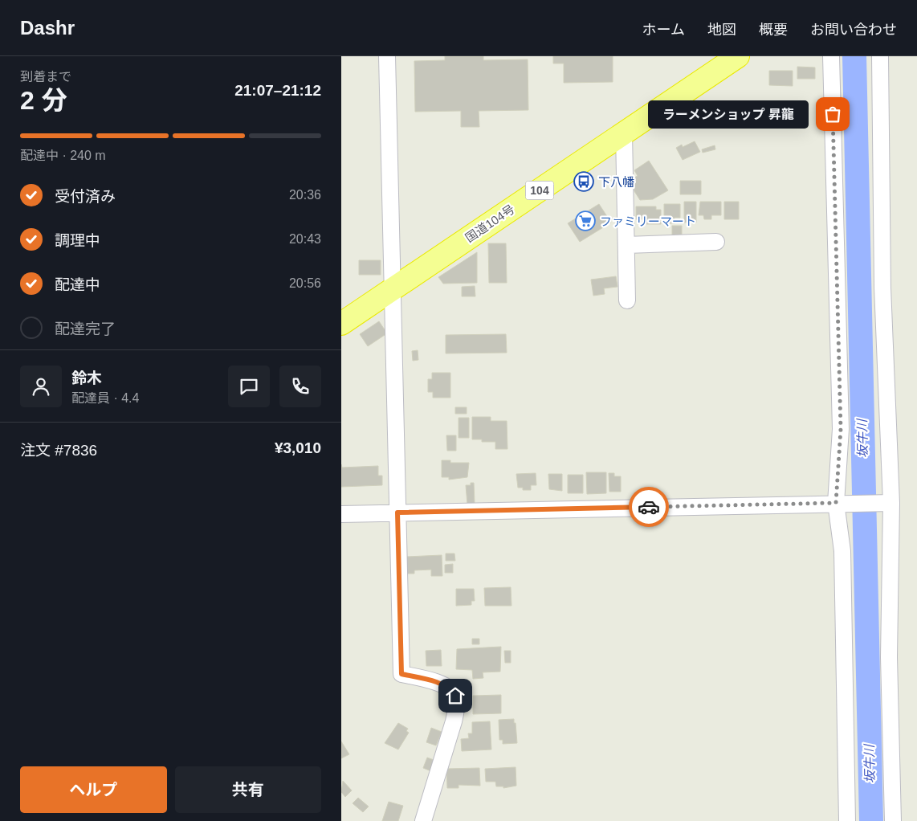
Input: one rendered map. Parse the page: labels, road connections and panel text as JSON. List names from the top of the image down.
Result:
{
  "streets": {
    "highway": ["104", "国道104号"]
  },
  "water": ["坂牛川"],
  "places": {
    "other": ["ラーメンショップ 昇龍"],
    "bus stop": ["下八幡"],
    "supermarket": ["ファミリーマート"]
  },
  "page": {
    "header": "Dashr",
    "nav": [
      "ホーム",
      "地図",
      "概要",
      "お問い合わせ"
    ],
    "heading": ["2 分", "到着まで", "21:07–21:12"],
    "panel": [
      "鈴木",
      "配達員 · 4.4",
      "注文 #7836",
      "¥3,010"
    ],
    "bubble": "ラーメンショップ 昇龍",
    "bar": "配達中 · 240 m",
    "list": [
      ["受付済み", "20:36"],
      ["調理中", "20:43"],
      ["配達中", "20:56"],
      "配達完了"
    ],
    "buttons": ["ヘルプ", "共有"]
  }
}
